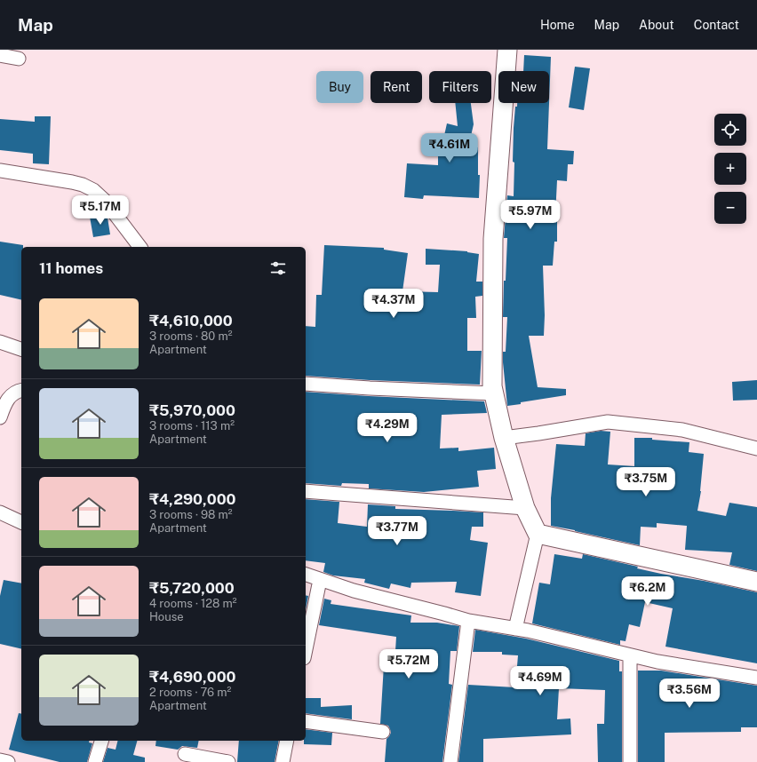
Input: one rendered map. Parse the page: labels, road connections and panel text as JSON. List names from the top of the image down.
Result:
{
  "page": {
    "header": "Map",
    "nav": [
      "Home",
      "Map",
      "About",
      "Contact"
    ],
    "chip": [
      "Buy",
      "Rent",
      "Filters",
      "New"
    ],
    "map_buttons": ["+", "−"],
    "price": [
      "₹4.61M",
      "₹5.17M",
      "₹5.97M",
      "₹4.37M",
      "₹4.29M",
      "₹3.75M",
      "₹3.77M",
      "₹6.2M",
      "₹5.72M",
      "₹4.69M",
      "₹3.56M"
    ],
    "heading": "11 homes",
    "list": [
      {
        "name": "₹4,610,000",
        "note": "3 rooms · 80 m² · Apartment"
      },
      {
        "name": "₹5,970,000",
        "note": "3 rooms · 113 m² · Apartment"
      },
      {
        "name": "₹4,290,000",
        "note": "3 rooms · 98 m² · Apartment"
      },
      {
        "name": "₹5,720,000",
        "note": "4 rooms · 128 m² · House"
      },
      {
        "name": "₹4,690,000",
        "note": "2 rooms · 76 m² · Apartment"
      }
    ]
  }
}
